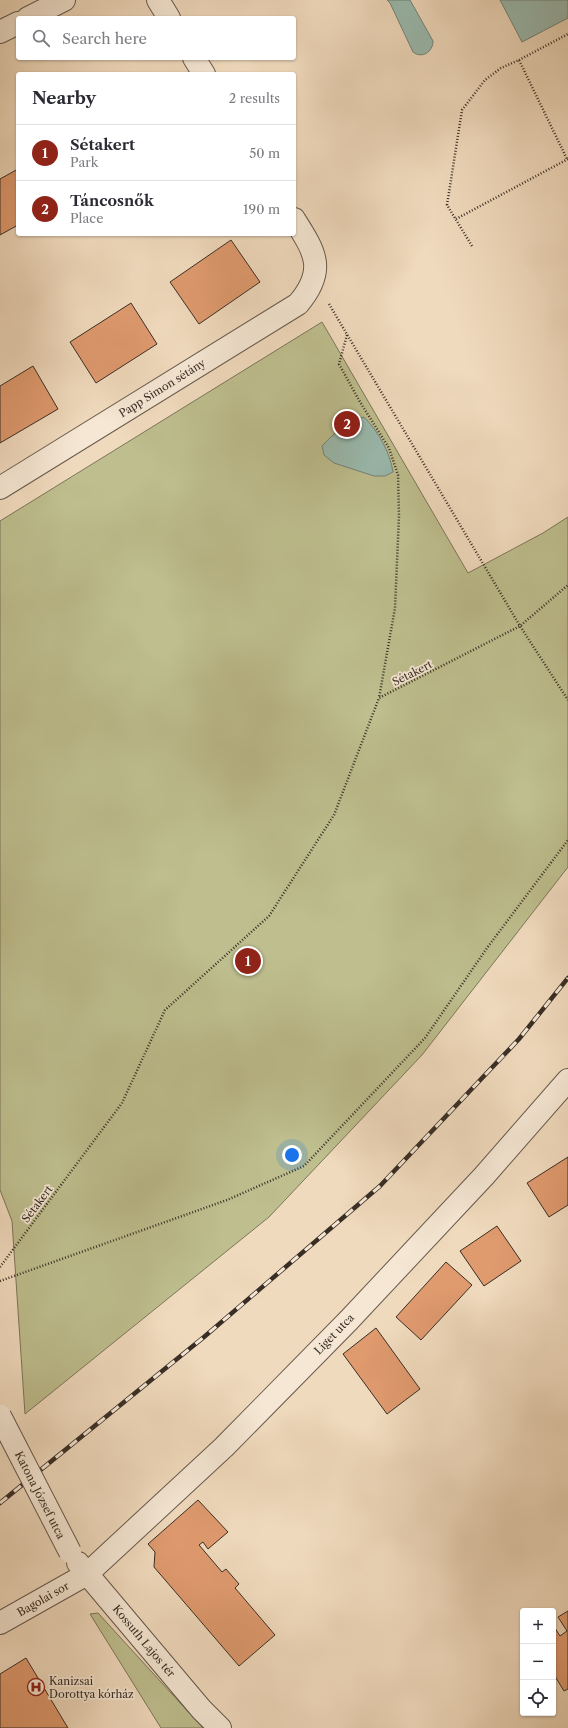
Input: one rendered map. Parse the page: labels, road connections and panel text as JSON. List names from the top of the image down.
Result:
{
  "streets": {
    "street": [
      "Papp Simon sétány",
      "Liget utca",
      "Katona József utca",
      "Bagolai sor",
      "Kossuth Lajos tér"
    ],
    "path": ["Sétakert"]
  },
  "crossings": [
    ["Liget utca", "Bagolai sor"],
    ["Liget utca", "Kossuth Lajos tér"],
    ["Katona József utca", "Kossuth Lajos tér"],
    ["Bagolai sor", "Kossuth Lajos tér"]
  ],
  "places": {
    "hospital": ["Kanizsai Dorottya kórház"]
  },
  "page": {
    "search": "Search here",
    "heading": ["Nearby", "2 results"],
    "list": [
      {
        "mark": "1",
        "name": "Sétakert",
        "note": "Park",
        "value": "50 m"
      },
      {
        "mark": "2",
        "name": "Táncosnők",
        "note": "Place",
        "value": "190 m"
      }
    ],
    "pins": ["2", "1"],
    "map_buttons": ["+", "−"]
  }
}
